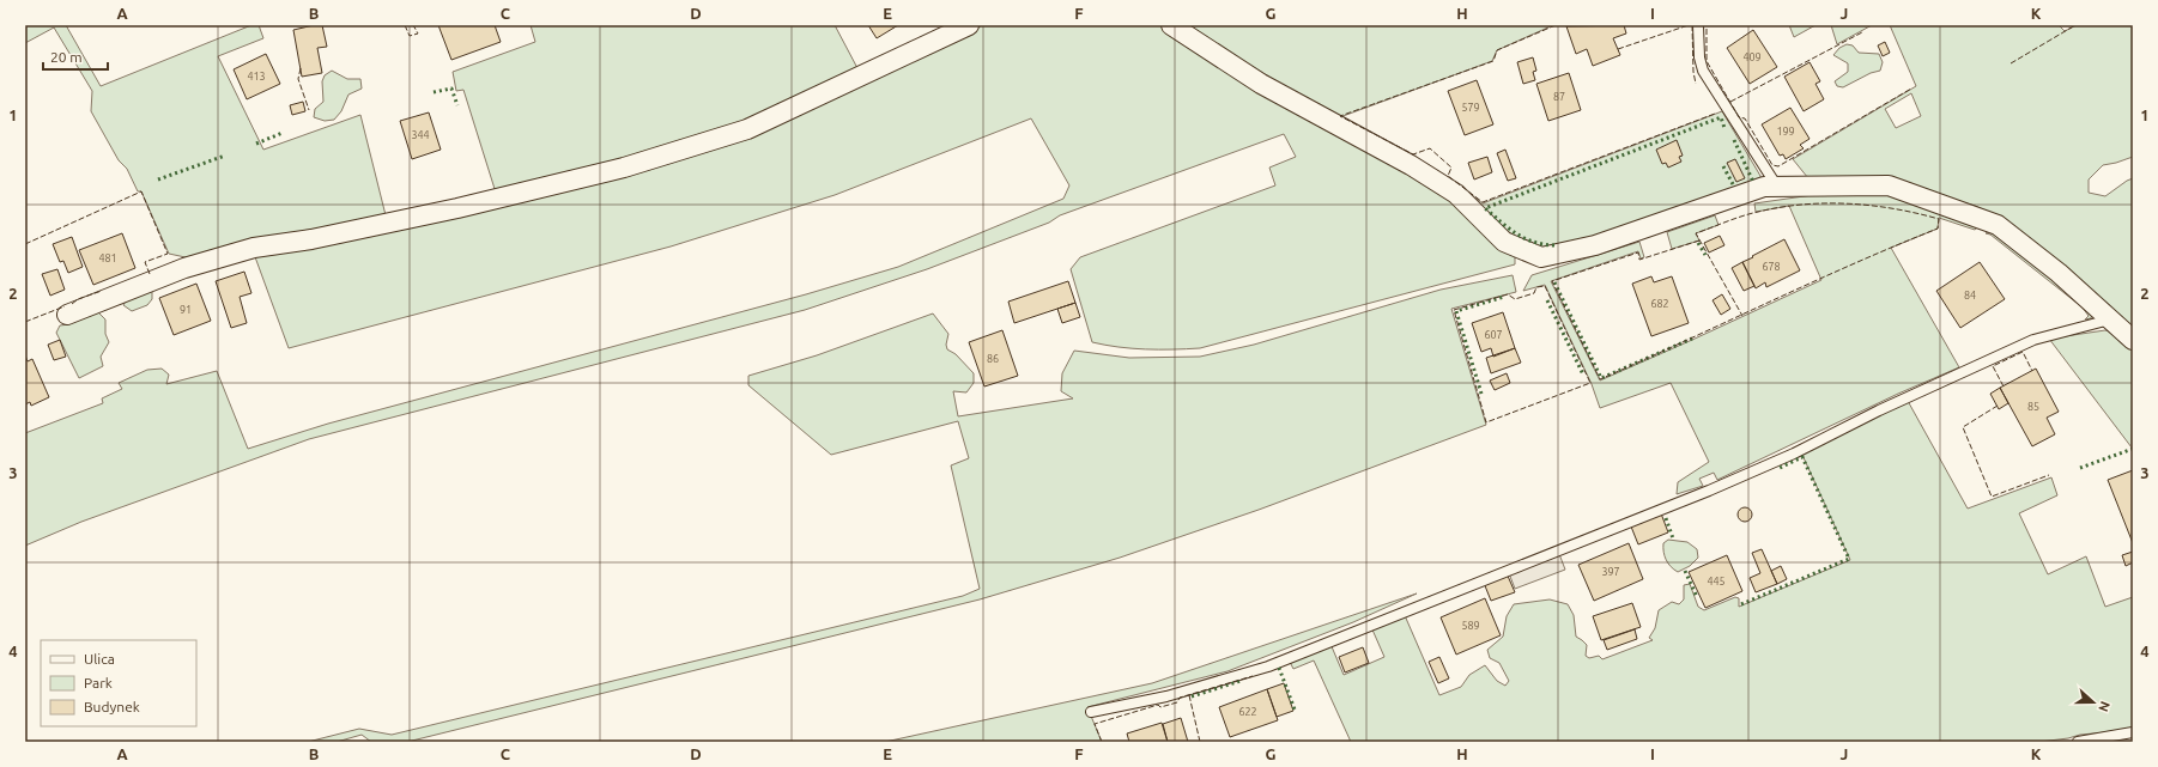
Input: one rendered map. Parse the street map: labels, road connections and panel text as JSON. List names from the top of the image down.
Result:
{
  "house_numbers": [
    "409",
    "413",
    "87",
    "579",
    "199",
    "344",
    "481",
    "678",
    "84",
    "682",
    "91",
    "607",
    "86",
    "85",
    "397",
    "445",
    "589",
    "622"
  ],
  "legend": ["Ulica", "Park", "Budynek"],
  "scale_bar": "20 m",
  "north": "right",
  "grid": {
    "columns": [
      "A",
      "B",
      "C",
      "D",
      "E",
      "F",
      "G",
      "H",
      "I",
      "J",
      "K"
    ],
    "rows": [
      "1",
      "2",
      "3",
      "4"
    ]
  }
}
